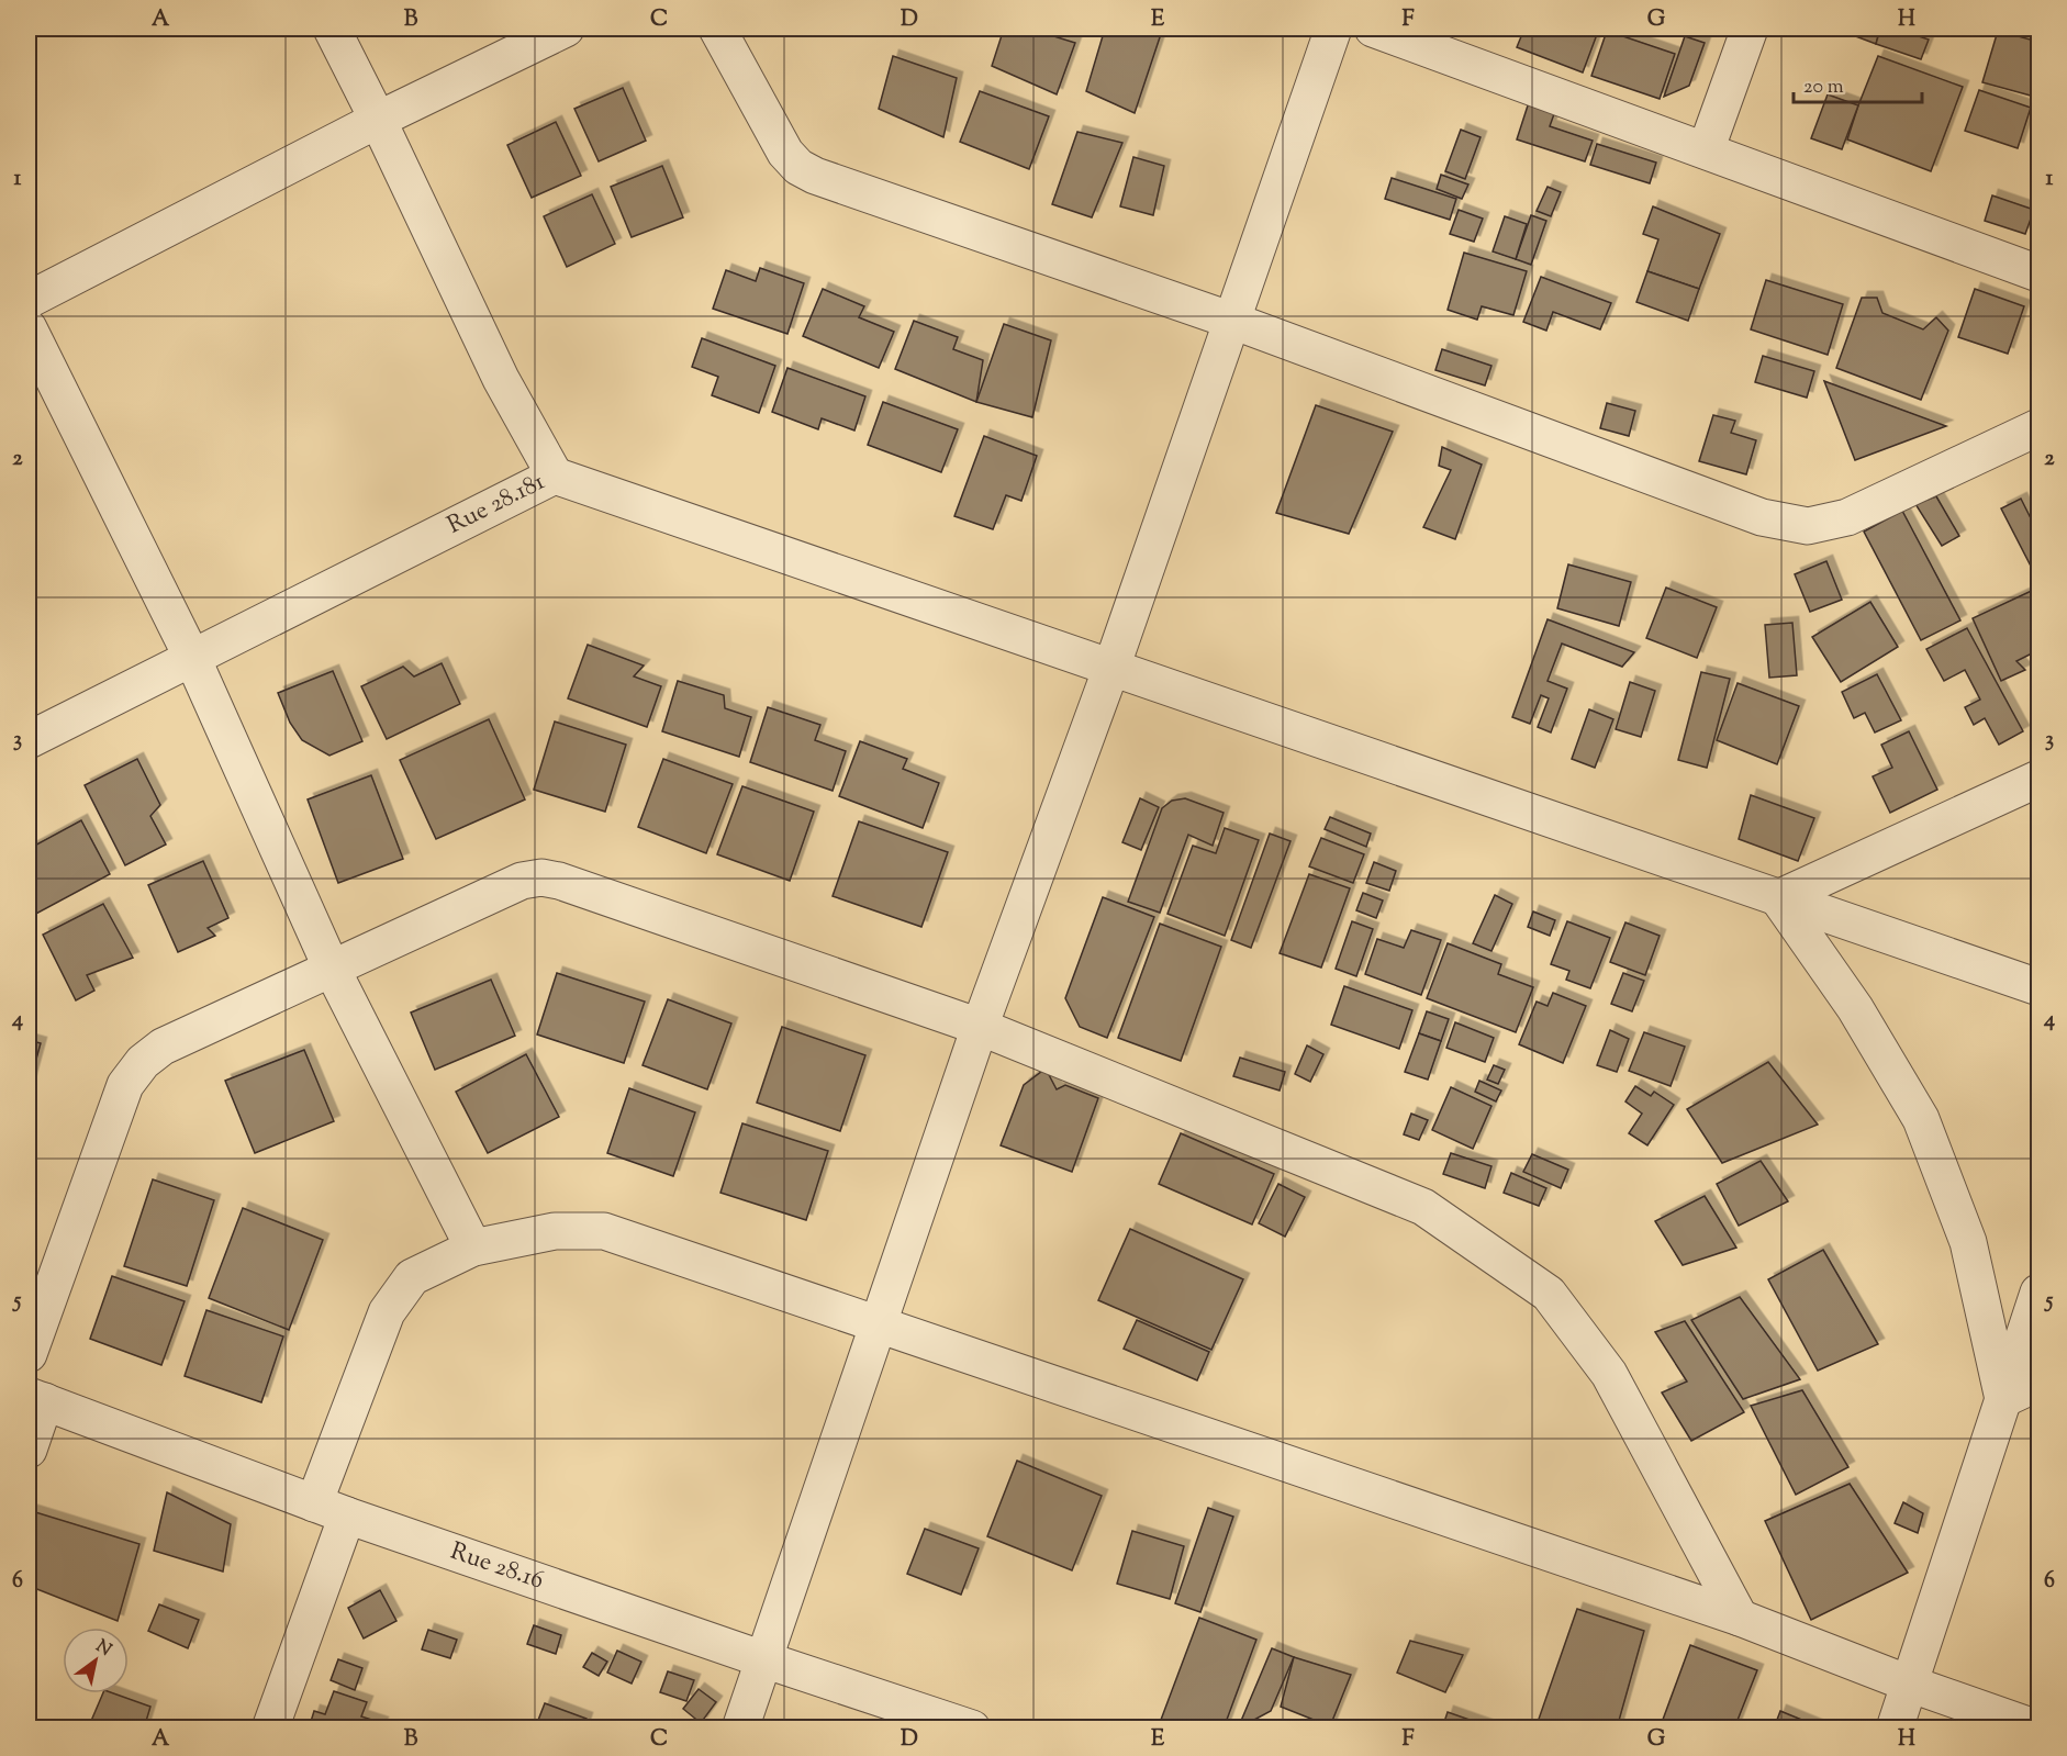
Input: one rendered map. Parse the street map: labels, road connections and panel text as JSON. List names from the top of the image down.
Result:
{
  "streets": {
    "street": ["Rue 28.181", "Rue 28.16"]
  },
  "scale_bar": "20 m",
  "north": "top right",
  "grid": {
    "columns": [
      "A",
      "B",
      "C",
      "D",
      "E",
      "F",
      "G",
      "H"
    ],
    "rows": [
      "1",
      "2",
      "3",
      "4",
      "5",
      "6"
    ]
  }
}
